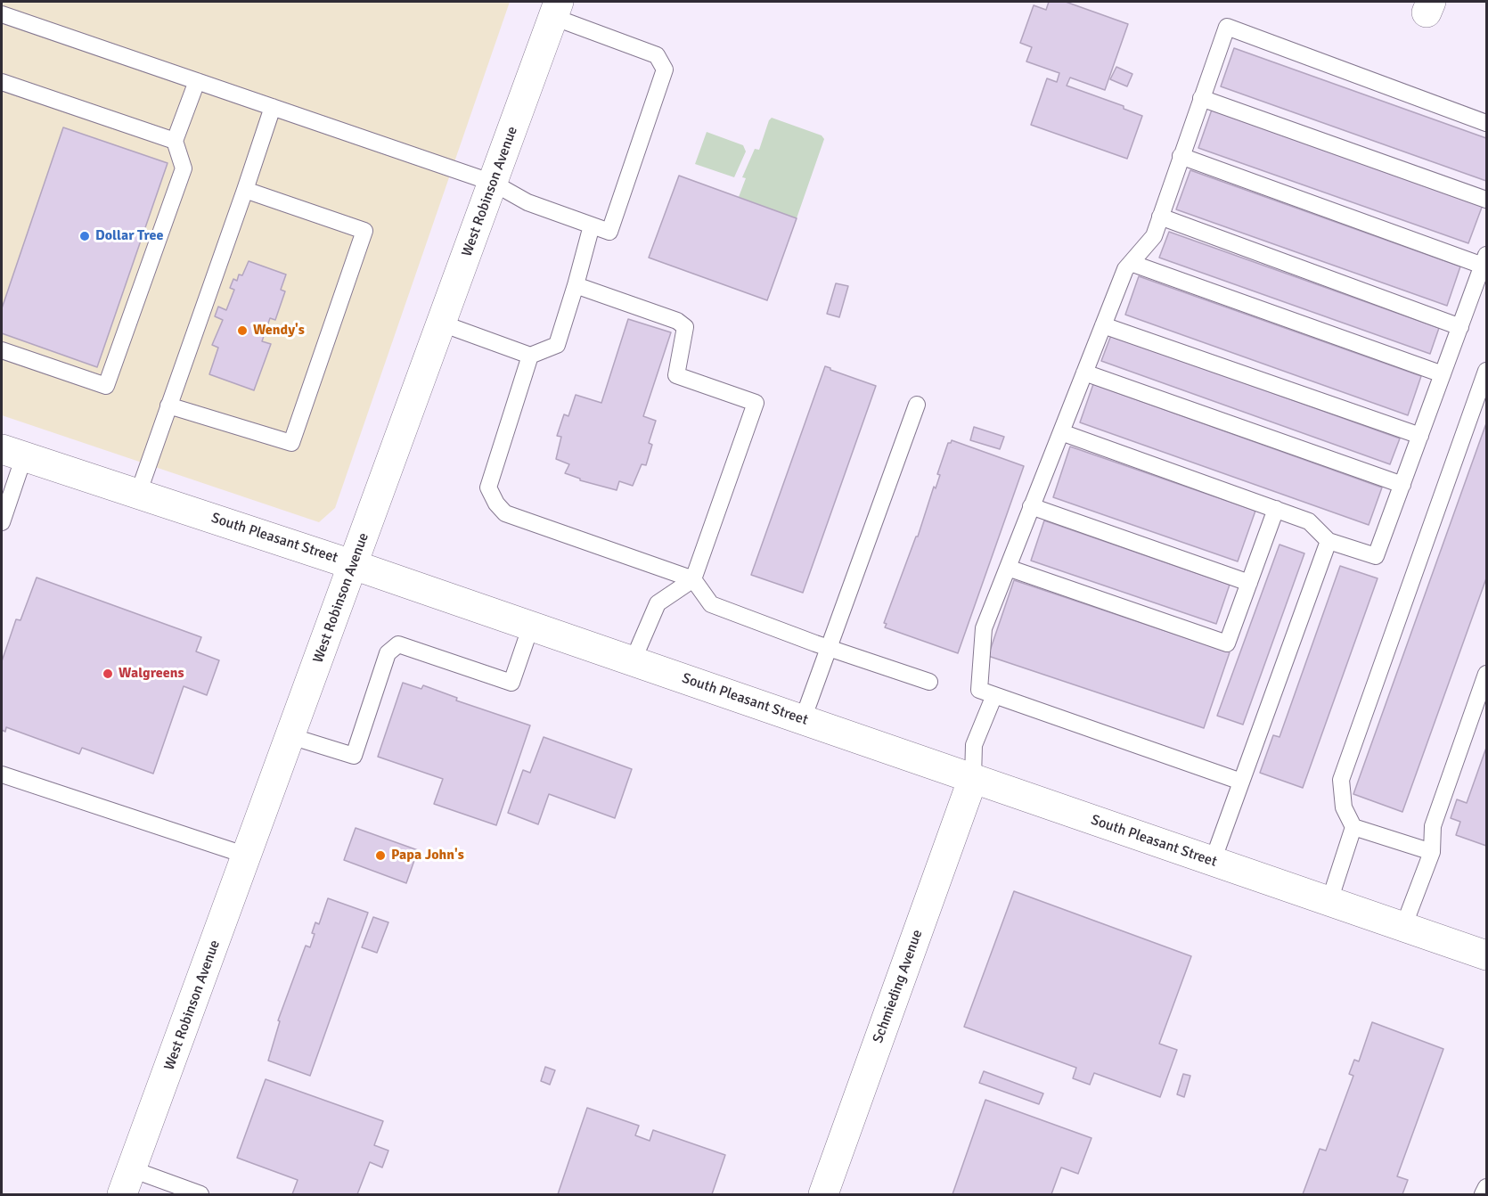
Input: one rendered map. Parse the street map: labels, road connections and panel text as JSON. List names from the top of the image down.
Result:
{
  "streets": {
    "street": ["West Robinson Avenue", "South Pleasant Street", "Schmieding Avenue"]
  },
  "crossings": [
    ["West Robinson Avenue", "South Pleasant Street"],
    ["South Pleasant Street", "Schmieding Avenue"]
  ],
  "places": [
    "Dollar Tree",
    "Wendy's",
    "Walgreens",
    "Papa John's"
  ]
}
